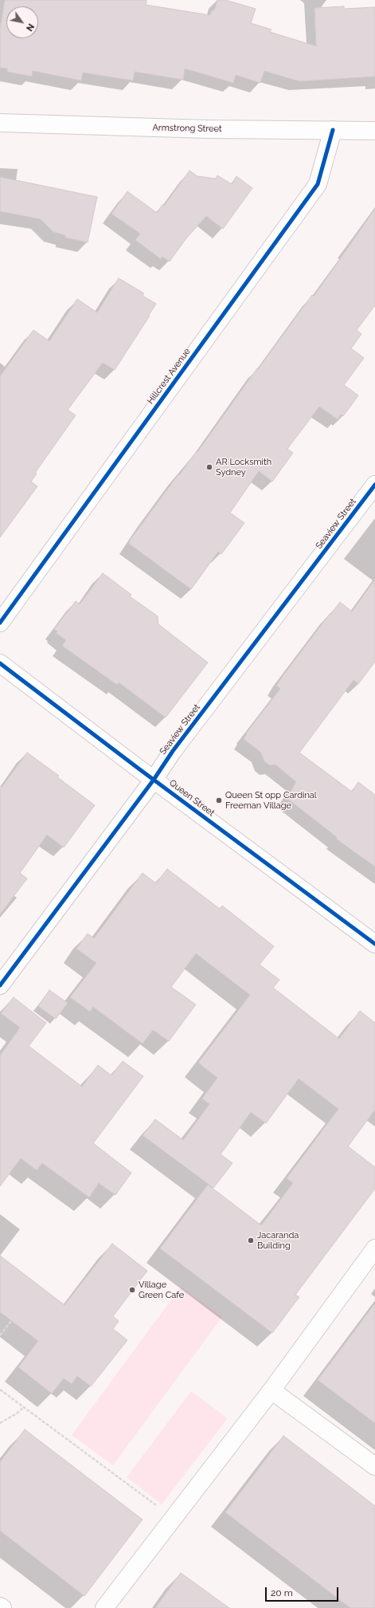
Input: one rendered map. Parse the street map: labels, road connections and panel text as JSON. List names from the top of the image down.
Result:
{
  "streets": {
    "street": [
      "Armstrong Street",
      "Hillcrest Avenue",
      "Seaview Street",
      "Queen Street"
    ]
  },
  "crossings": [
    ["Armstrong Street", "Hillcrest Avenue"],
    ["Seaview Street", "Queen Street"]
  ],
  "places": [
    "AR Locksmith Sydney",
    "Queen St opp Cardinal Freeman Village",
    "Jacaranda Building",
    "Village Green Cafe"
  ],
  "scale_bar": "20 m",
  "north": "bottom right"
}
